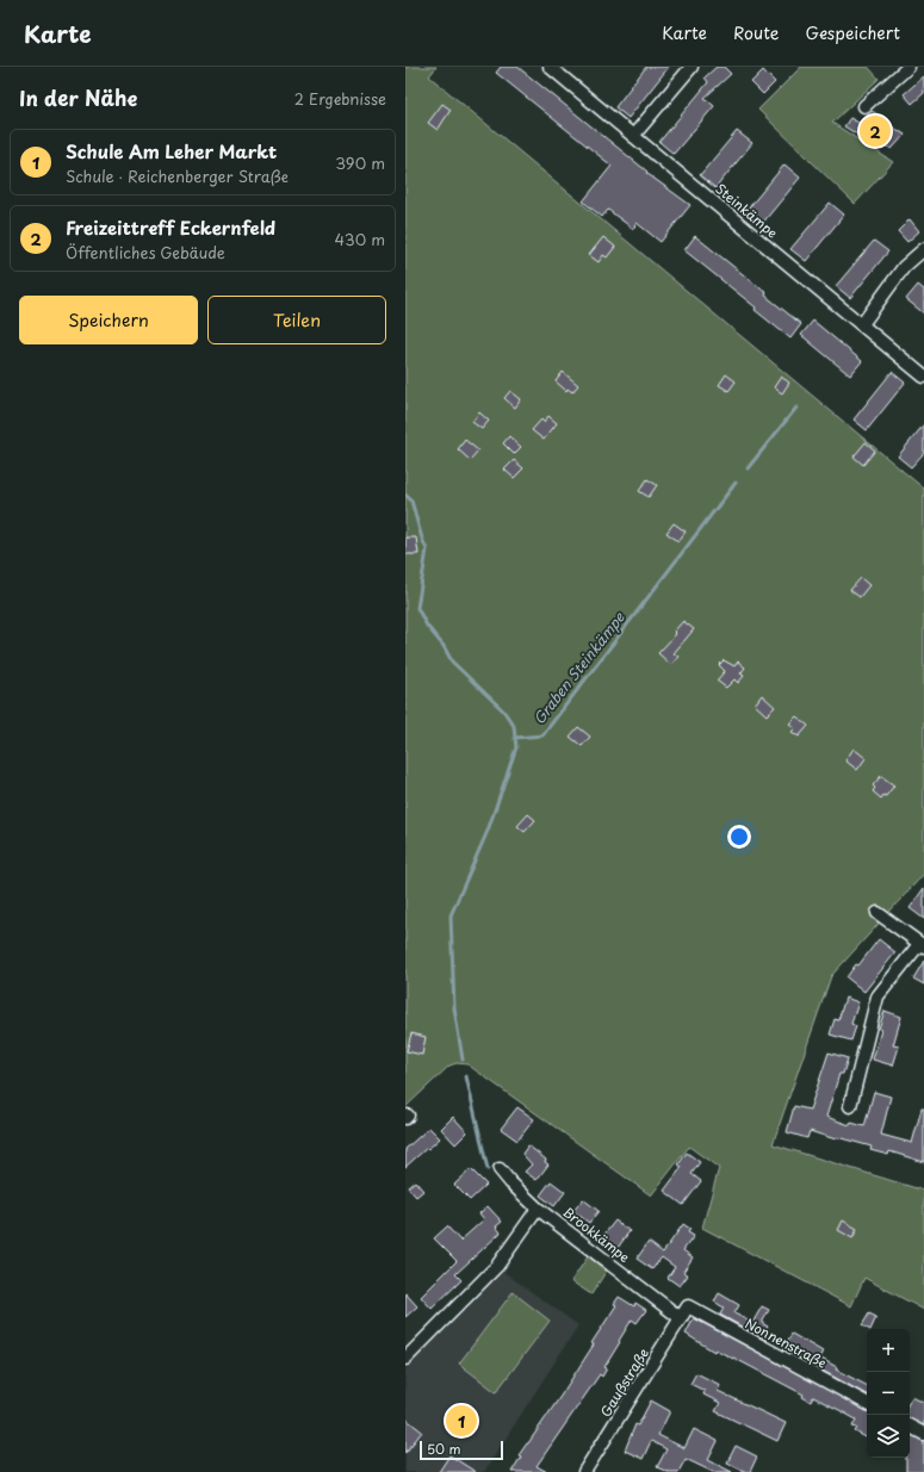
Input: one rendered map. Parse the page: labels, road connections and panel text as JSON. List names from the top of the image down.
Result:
{
  "streets": {
    "street": [
      "Steinkämpe",
      "Brookkämpe",
      "Nonnenstraße",
      "Gaußstraße"
    ]
  },
  "crossings": [
    ["Brookkämpe", "Gaußstraße"],
    ["Nonnenstraße", "Gaußstraße"]
  ],
  "water": ["Graben Steinkämpe"],
  "scale_bar": "50 m",
  "page": {
    "header": "Karte",
    "nav": ["Karte", "Route", "Gespeichert"],
    "heading": ["In der Nähe", "2 Ergebnisse"],
    "pins": ["2", "1"],
    "list": [
      {
        "mark": "1",
        "name": "Schule Am Leher Markt",
        "note": "Schule · Reichenberger Straße",
        "value": "390 m"
      },
      {
        "mark": "2",
        "name": "Freizeittreff Eckernfeld",
        "note": "Öffentliches Gebäude",
        "value": "430 m"
      }
    ],
    "buttons": ["Speichern", "Teilen"],
    "map_buttons": ["+", "−"],
    "scale": "50 m"
  }
}
